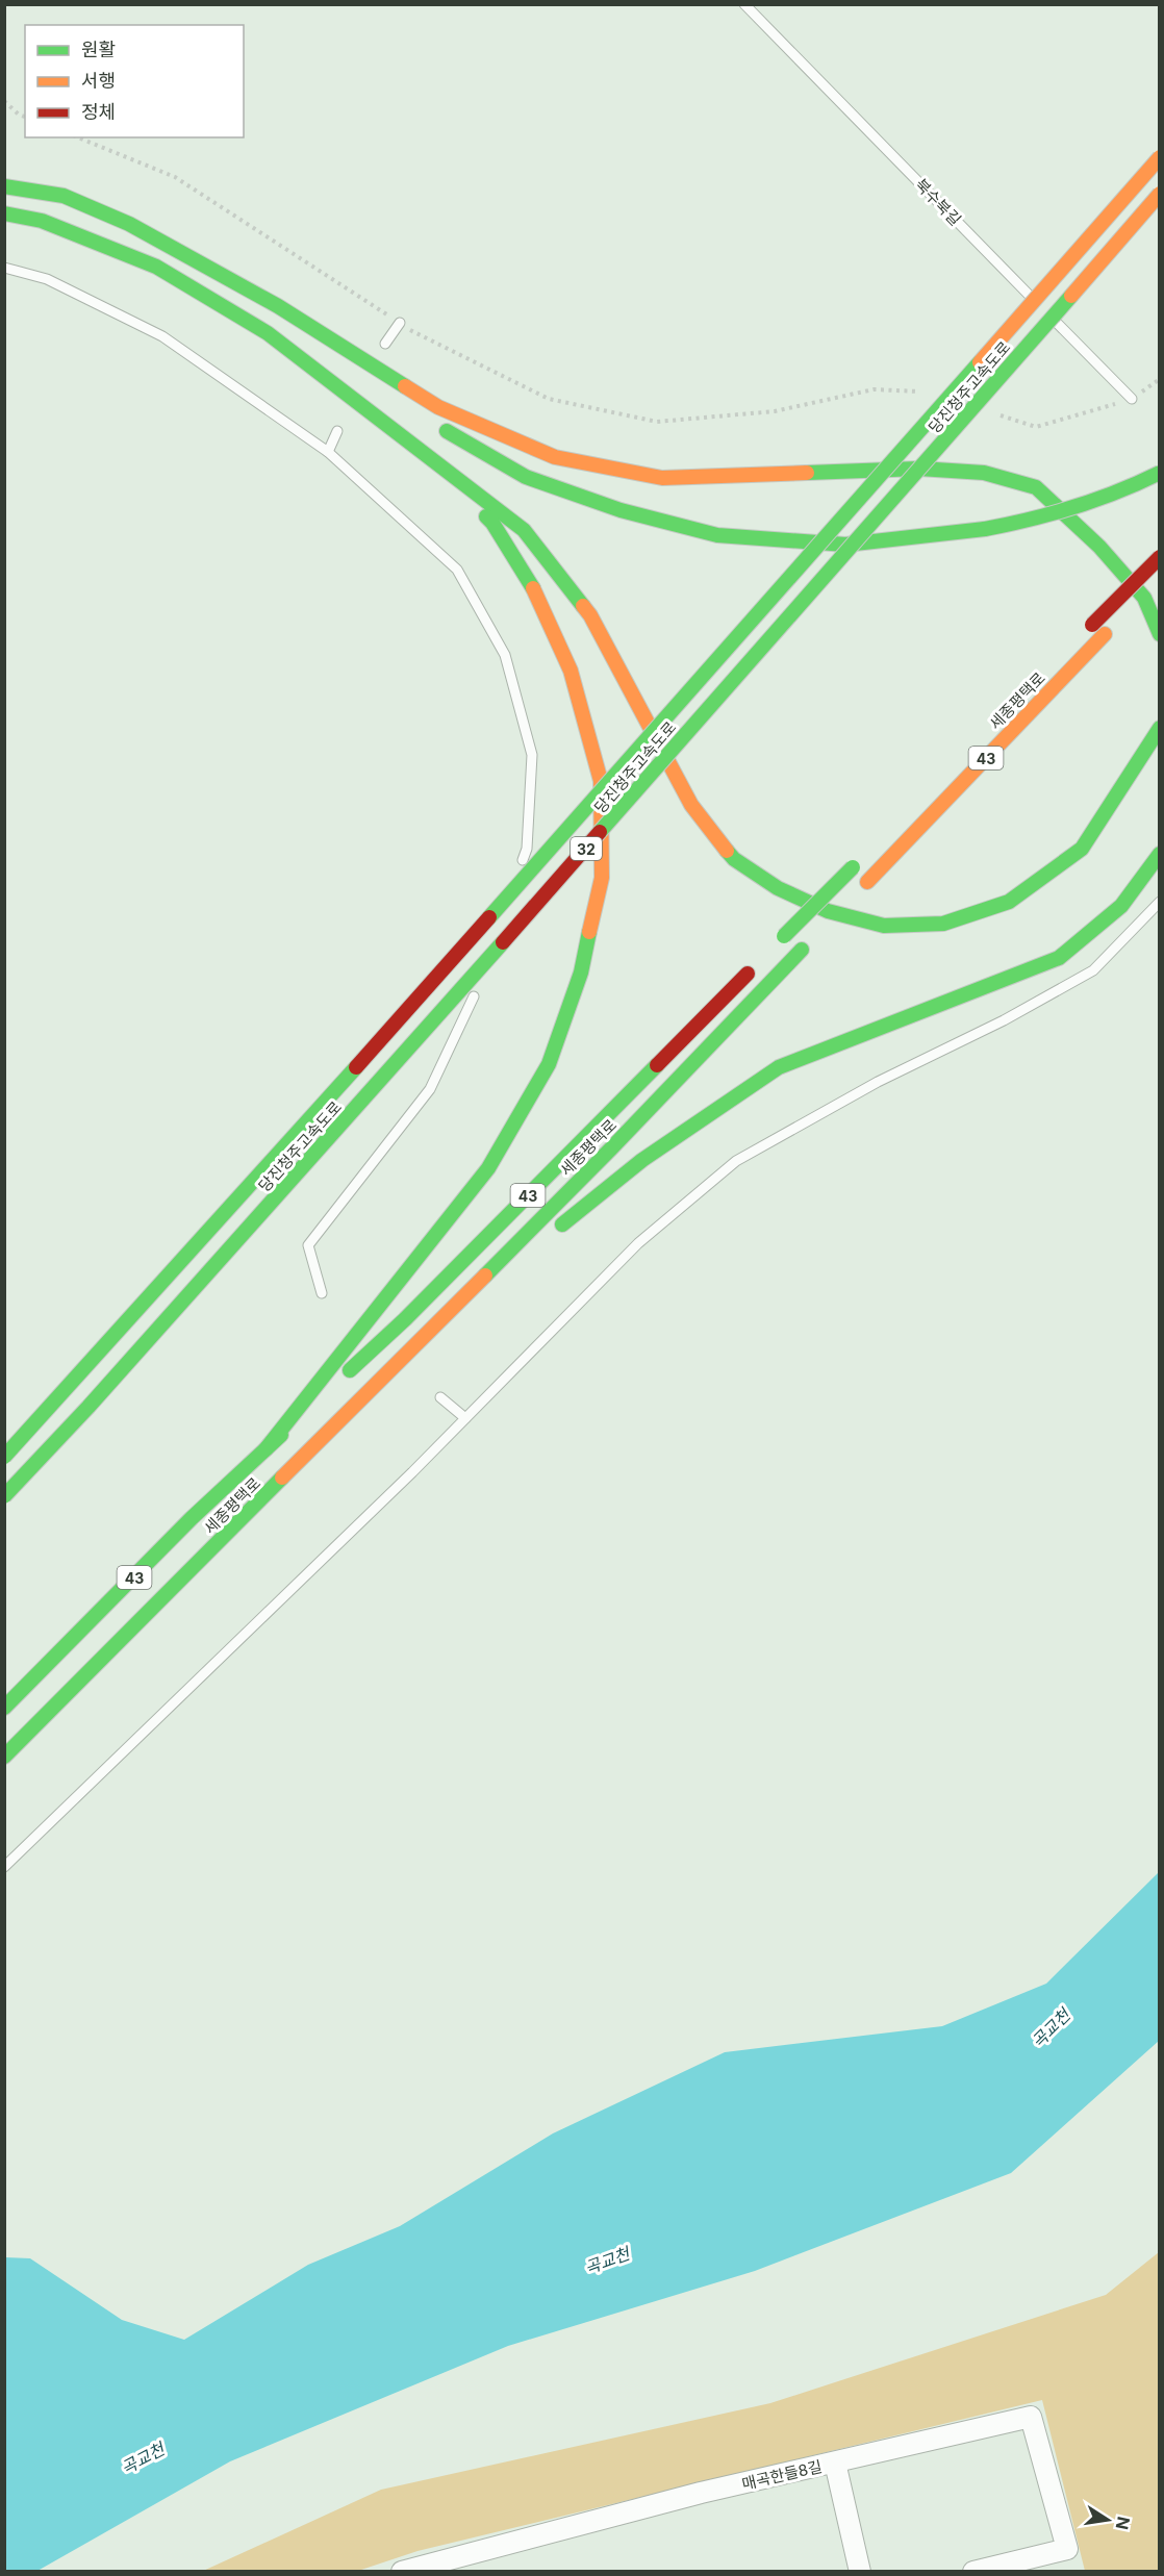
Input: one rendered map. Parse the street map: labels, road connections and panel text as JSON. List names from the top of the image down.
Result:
{
  "streets": {
    "highway": [
      "당진청주고속도로",
      "세종평택로",
      "43",
      "32"
    ],
    "street": ["매곡한들8길"],
    "lane": ["북수북길"]
  },
  "water": ["곡교천"],
  "legend": ["원활", "서행", "정체"],
  "north": "right"
}
